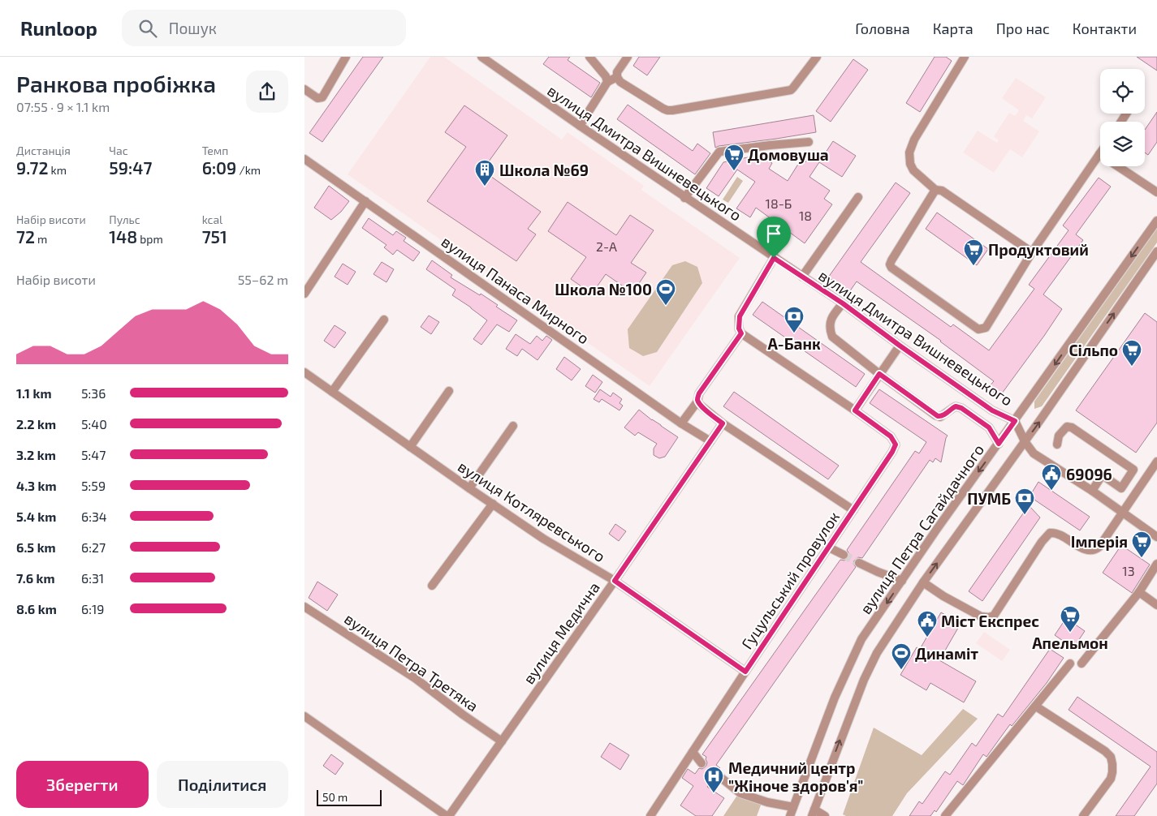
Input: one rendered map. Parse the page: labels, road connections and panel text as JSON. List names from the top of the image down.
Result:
{
  "streets": {
    "street": [
      "вулиця Дмитра Вишневецького",
      "вулиця Панаса Мирного",
      "вулиця Котляревського",
      "вулиця Петра Сагайдачного",
      "Гуцульський провулок",
      "вулиця Медична",
      "вулиця Петра Третяка"
    ]
  },
  "crossings": [
    ["вулиця Дмитра Вишневецького", "вулиця Петра Сагайдачного"],
    ["вулиця Панаса Мирного", "вулиця Медична"],
    ["вулиця Котляревського", "Гуцульський провулок"],
    ["вулиця Котляревського", "вулиця Медична"],
    ["вулиця Медична", "вулиця Петра Третяка"]
  ],
  "places": {
    "supermarket": [
      "Домовуша",
      "Продуктовий",
      "Сільпо",
      "Імперія",
      "Апельмон"
    ],
    "building": ["Школа №69"],
    "sports": ["Школа №100", "Динаміт"],
    "bank": ["А-Банк", "ПУМБ"],
    "public building": ["69096", "Міст Експрес"],
    "hospital": ["Медичний центр \"Жіноче здоров'я\""]
  },
  "house_numbers": [
    "18-Б",
    "18",
    "2-А",
    "13"
  ],
  "scale_bar": "50 m",
  "page": {
    "header": "Runloop",
    "search": "Пошук",
    "nav": [
      "Головна",
      "Карта",
      "Про нас",
      "Контакти"
    ],
    "heading": ["Ранкова пробіжка", "07:55 · 9 × 1.1 km"],
    "stats": [
      ["Дистанція", "9.72 km"],
      ["Час", "59:47"],
      ["Темп", "6:09 /km"],
      ["Набір висоти", "72 m"],
      ["Пульс", "148 bpm"],
      ["kcal", "751"]
    ],
    "chart": ["Набір висоти", "55–62 m"],
    "list": [
      {
        "name": "1.1 km",
        "note": "5:36"
      },
      {
        "name": "2.2 km",
        "note": "5:40"
      },
      {
        "name": "3.2 km",
        "note": "5:47"
      },
      {
        "name": "4.3 km",
        "note": "5:59"
      },
      {
        "name": "5.4 km",
        "note": "6:34"
      },
      {
        "name": "6.5 km",
        "note": "6:27"
      },
      {
        "name": "7.6 km",
        "note": "6:31"
      },
      {
        "name": "8.6 km",
        "note": "6:19"
      }
    ],
    "buttons": ["Зберегти", "Поділитися"],
    "scale": "50 m"
  }
}
